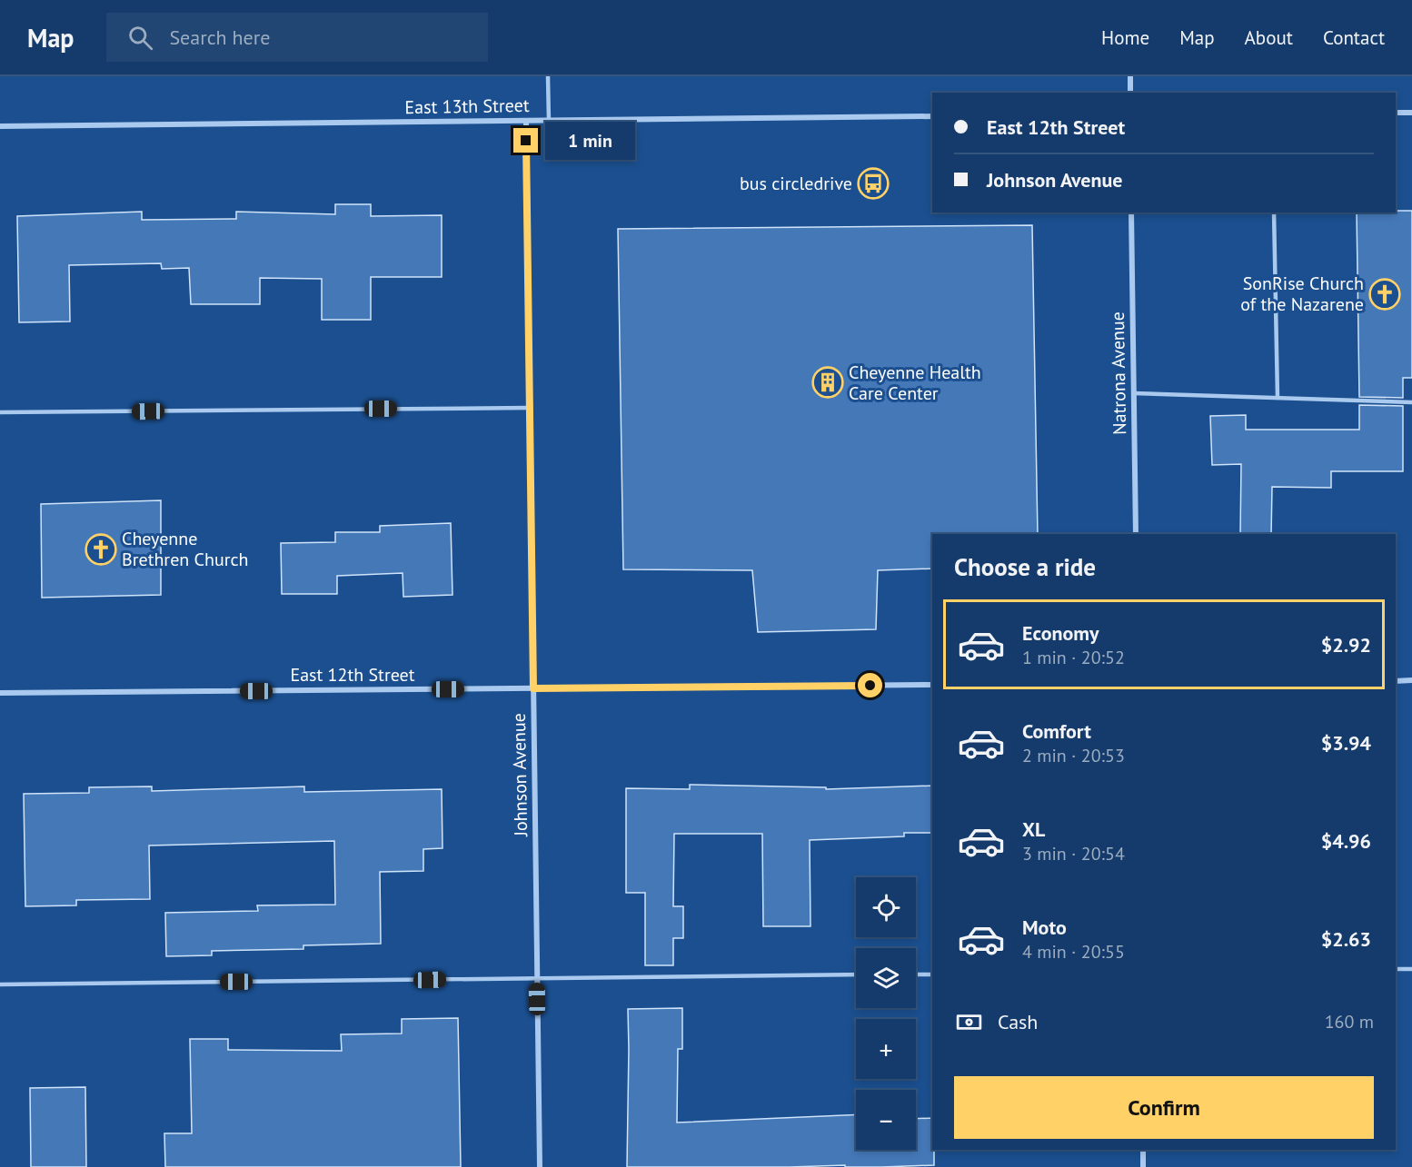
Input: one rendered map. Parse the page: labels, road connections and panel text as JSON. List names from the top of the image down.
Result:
{
  "streets": {
    "street": [
      "East 13th Street",
      "Natrona Avenue",
      "East 12th Street",
      "Johnson Avenue"
    ]
  },
  "crossings": [
    ["East 13th Street", "Johnson Avenue"],
    ["East 12th Street", "Johnson Avenue"]
  ],
  "places": {
    "bus stop": ["bus circledrive"],
    "church": ["SonRise Church of the Nazarene", "Cheyenne Brethren Church"],
    "building": ["Cheyenne Health Care Center"]
  },
  "page": {
    "header": "Map",
    "search": "Search here",
    "nav": [
      "Home",
      "Map",
      "About",
      "Contact"
    ],
    "banner": ["East 12th Street", "Johnson Avenue"],
    "bubble": "1 min",
    "heading": "Choose a ride",
    "list": [
      {
        "name": "Economy",
        "note": "1 min · 20:52",
        "value": "$2.92"
      },
      {
        "name": "Comfort",
        "note": "2 min · 20:53",
        "value": "$3.94"
      },
      {
        "name": "XL",
        "note": "3 min · 20:54",
        "value": "$4.96"
      },
      {
        "name": "Moto",
        "note": "4 min · 20:55",
        "value": "$2.63"
      }
    ],
    "map_buttons": ["+", "−"],
    "pay": ["Cash", "160 m"],
    "buttons": "Confirm"
  }
}
